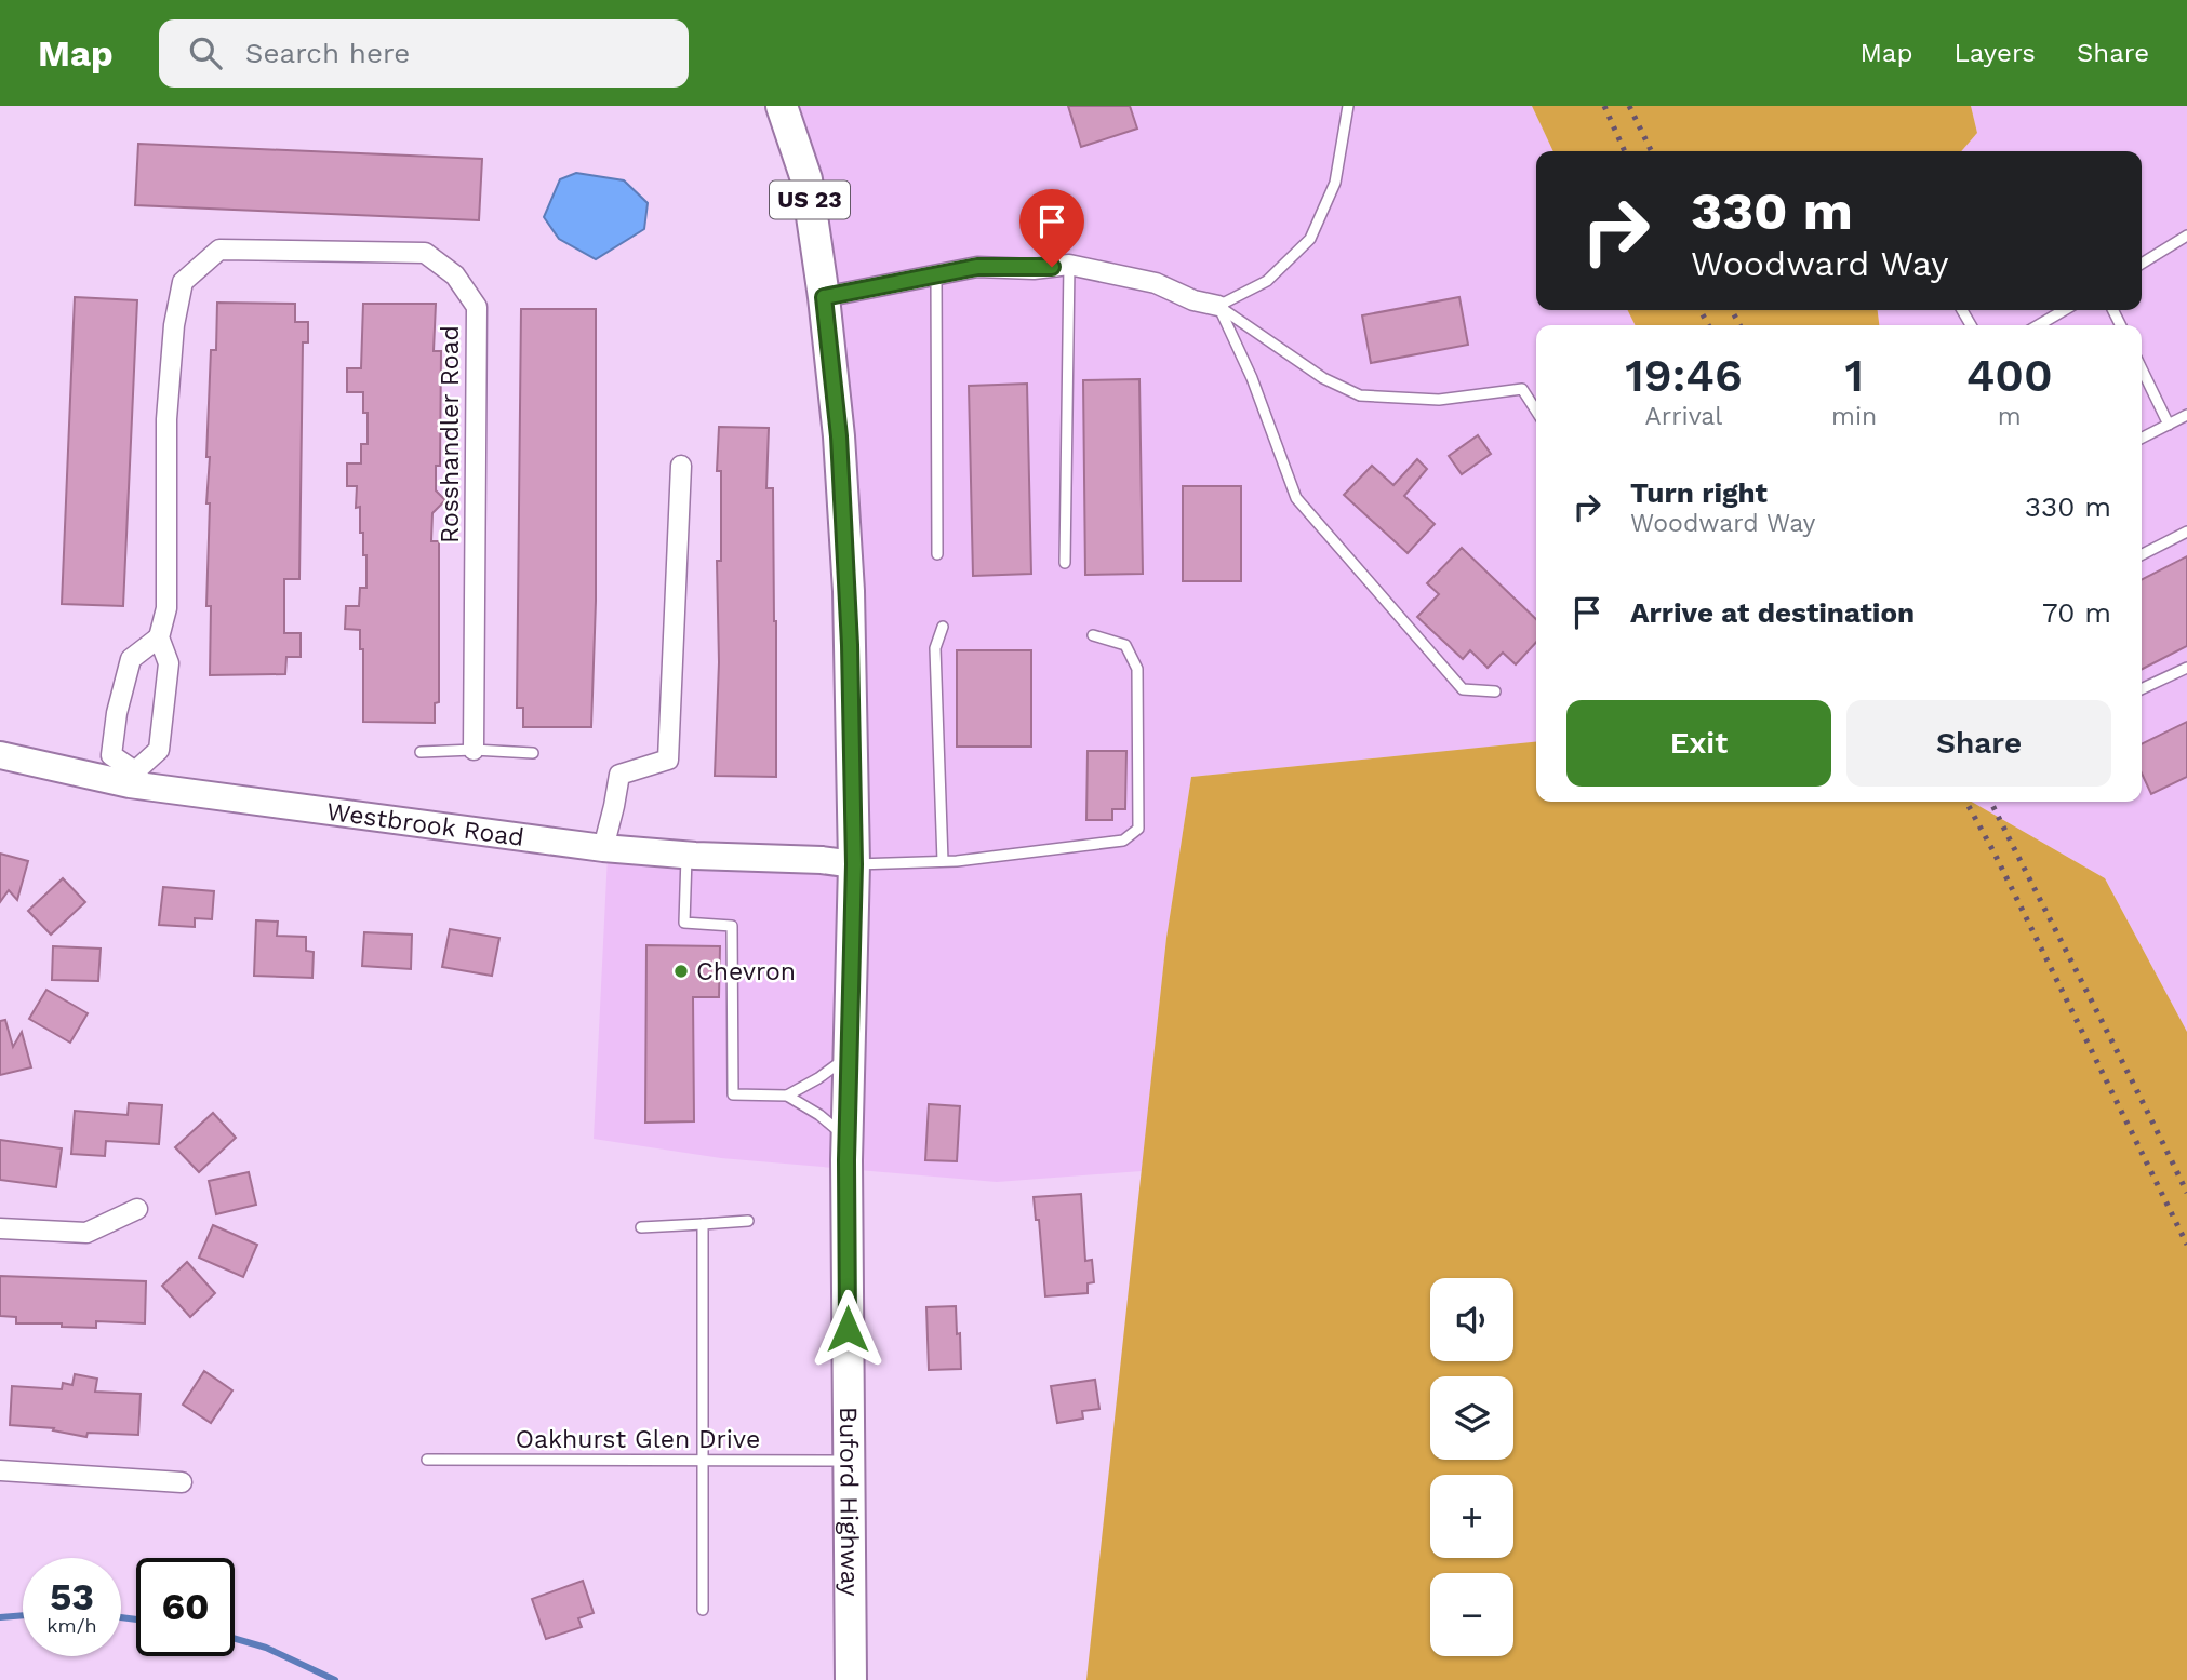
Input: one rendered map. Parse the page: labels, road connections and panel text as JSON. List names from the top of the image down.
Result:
{
  "streets": {
    "main road": ["US 23", "Buford Highway"],
    "street": ["Rosshandler Road", "Westbrook Road"],
    "lane": ["Oakhurst Glen Drive"]
  },
  "crossings": [
    ["Rosshandler Road", "Westbrook Road"],
    ["Westbrook Road", "Buford Highway"],
    ["Oakhurst Glen Drive", "Buford Highway"]
  ],
  "places": ["Chevron"],
  "page": {
    "header": "Map",
    "search": "Search here",
    "nav": ["Map", "Layers", "Share"],
    "turn": ["330 m", "Woodward Way"],
    "eta": [
      "19:46",
      "Arrival",
      "1",
      "min",
      "400",
      "m"
    ],
    "list": [
      {
        "name": "Turn right",
        "note": "Woodward Way",
        "value": "330 m"
      },
      {
        "name": "Arrive at destination",
        "value": "70 m"
      }
    ],
    "buttons": ["Exit", "Share"],
    "map_buttons": ["+", "−"],
    "speed": "53 km/h",
    "limit": "60"
  }
}
